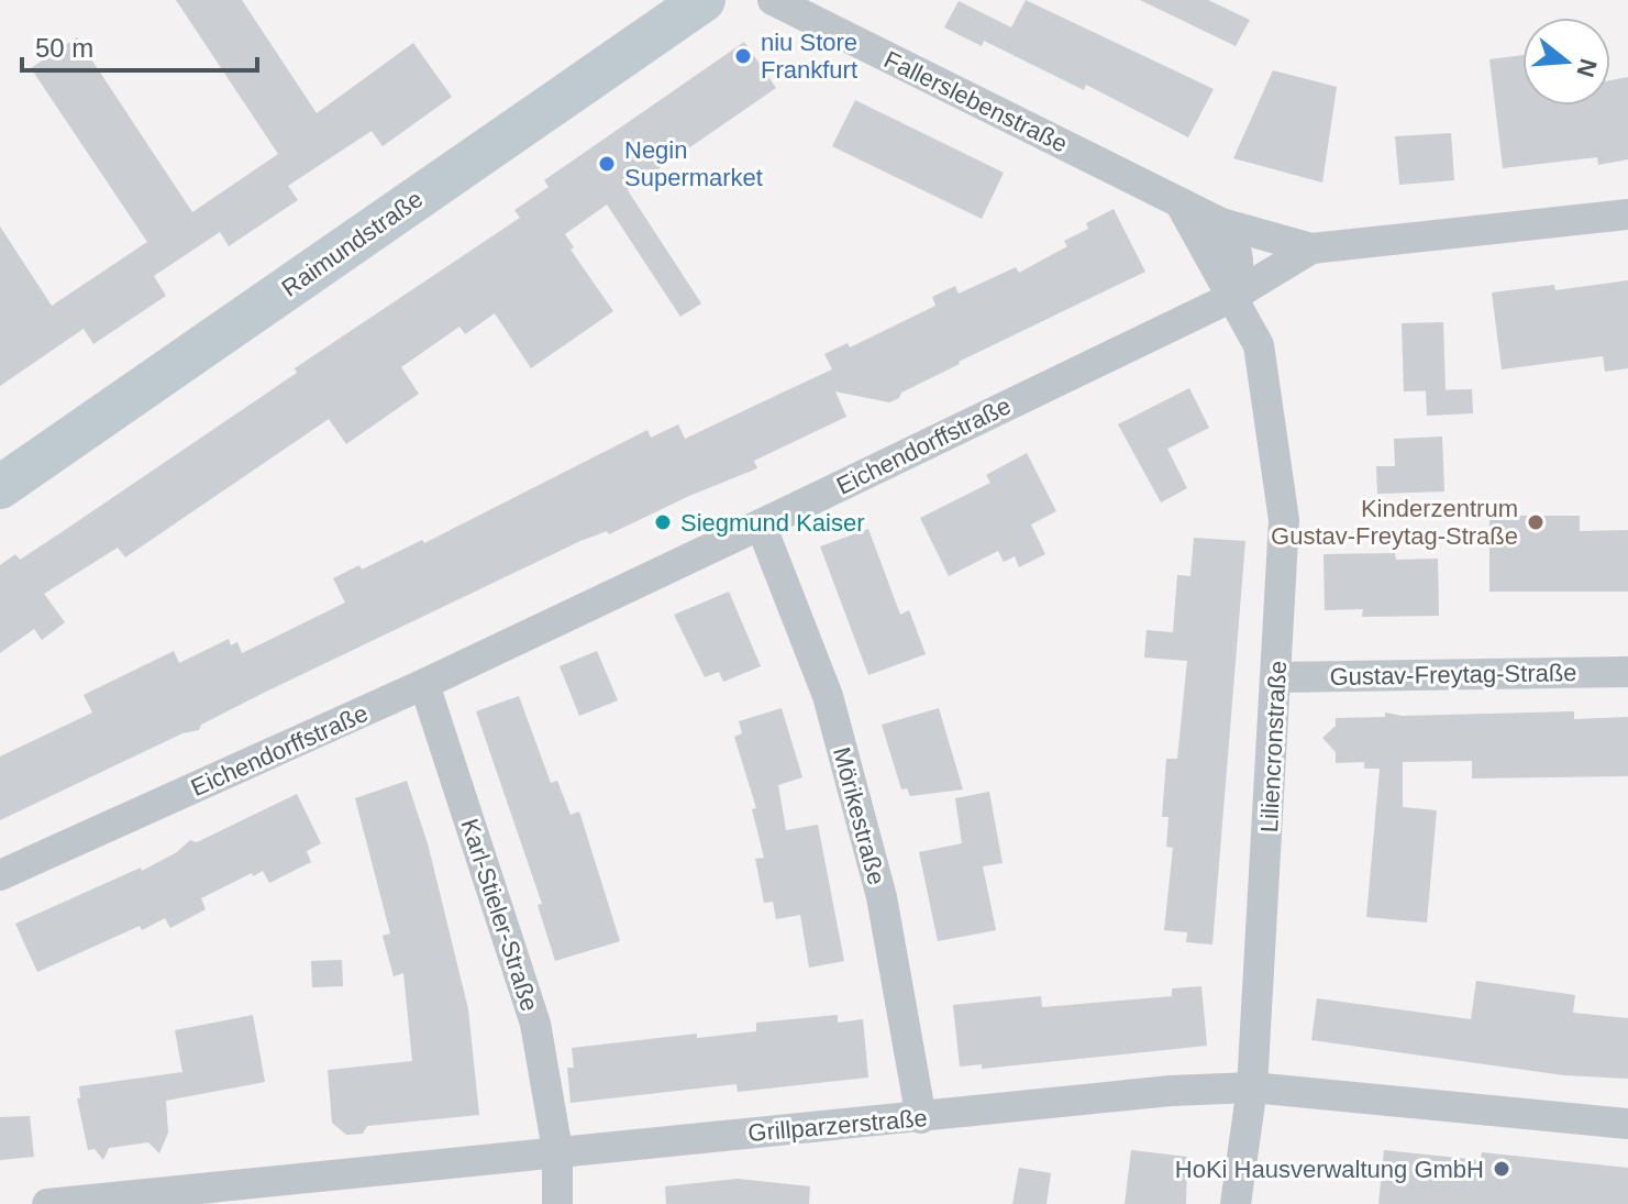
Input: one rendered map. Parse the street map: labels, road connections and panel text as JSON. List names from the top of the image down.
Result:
{
  "streets": {
    "street": [
      "Fallerslebenstraße",
      "Raimundstraße",
      "Eichendorffstraße",
      "Gustav-Freytag-Straße",
      "Liliencronstraße",
      "Mörikestraße",
      "Karl-Stieler-Straße",
      "Grillparzerstraße"
    ]
  },
  "crossings": [
    ["Fallerslebenstraße", "Eichendorffstraße"],
    ["Eichendorffstraße", "Liliencronstraße"],
    ["Eichendorffstraße", "Mörikestraße"],
    ["Eichendorffstraße", "Karl-Stieler-Straße"],
    ["Gustav-Freytag-Straße", "Liliencronstraße"],
    ["Liliencronstraße", "Grillparzerstraße"],
    ["Mörikestraße", "Grillparzerstraße"],
    ["Karl-Stieler-Straße", "Grillparzerstraße"]
  ],
  "places": [
    "niu Store Frankfurt",
    "Negin Supermarket",
    "Siegmund Kaiser",
    "Kinderzentrum Gustav-Freytag-Straße",
    "HoKi Hausverwaltung GmbH"
  ],
  "scale_bar": "50 m",
  "north": "right"
}
